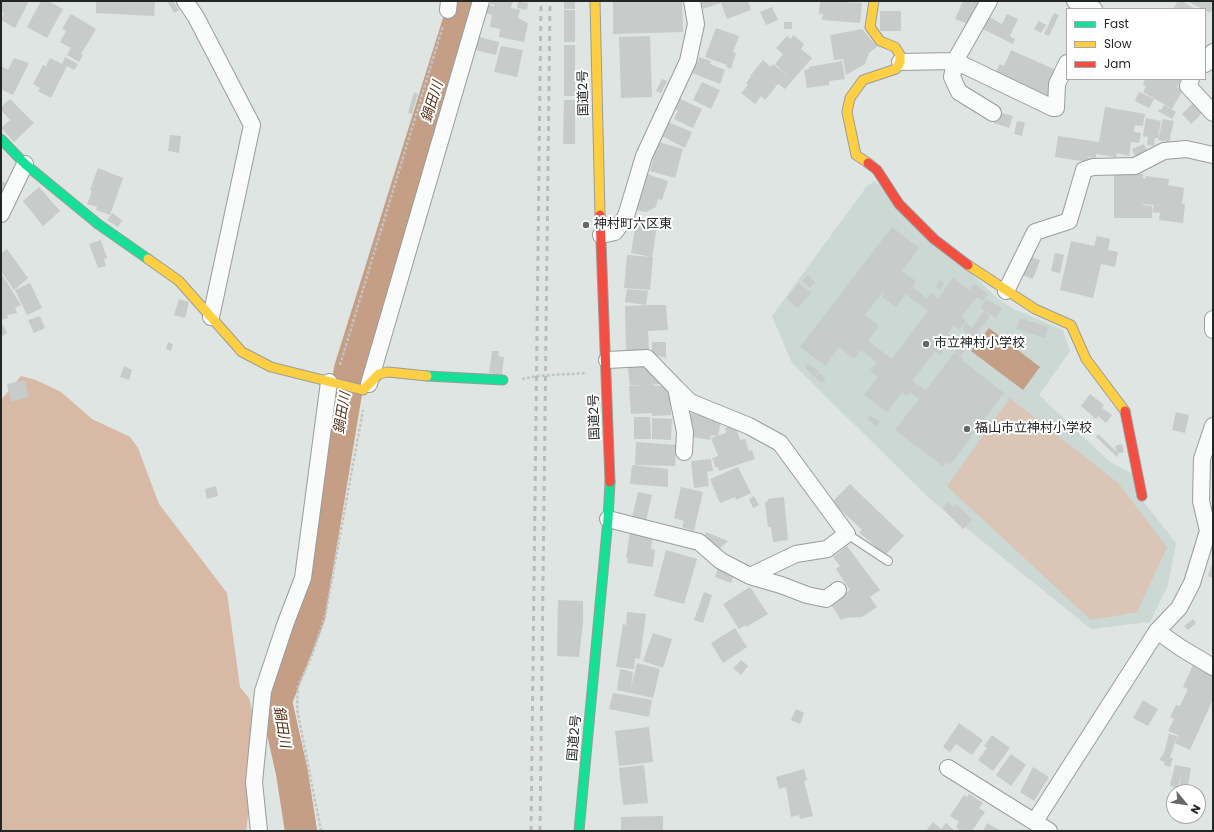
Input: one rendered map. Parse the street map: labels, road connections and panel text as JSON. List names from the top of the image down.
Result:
{
  "streets": {
    "main road": ["国道2号"]
  },
  "water": ["鍋田川"],
  "places": ["神村町六区東", "市立神村小学校", "福山市立神村小学校"],
  "legend": ["Fast", "Slow", "Jam"],
  "north": "bottom right"
}
